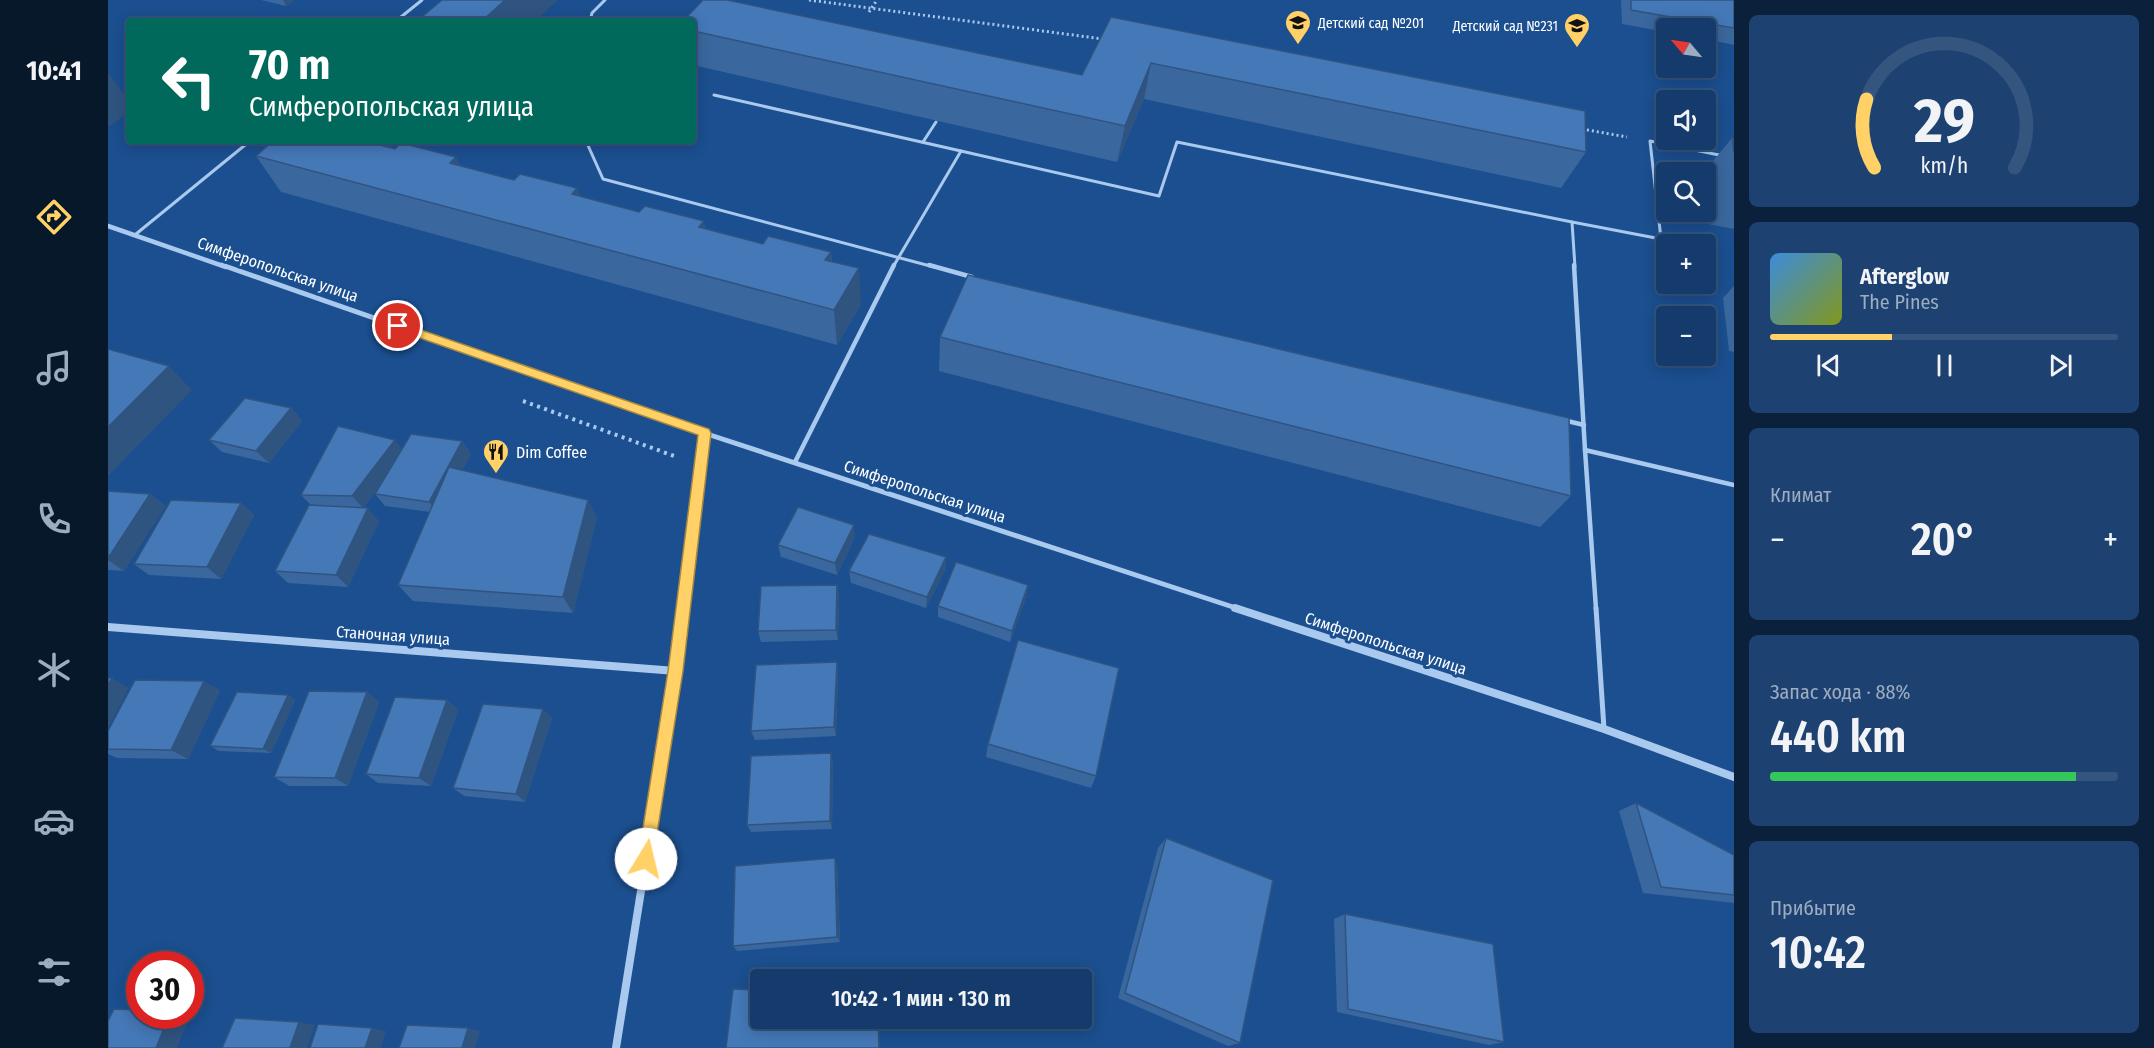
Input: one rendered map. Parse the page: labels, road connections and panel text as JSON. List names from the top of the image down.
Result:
{
  "streets": {
    "street": ["Симферопольская улица", "Станочная улица"]
  },
  "places": {
    "school or university": ["Детский сад №201", "Детский сад №231"],
    "restaurant": ["Dim Coffee"]
  },
  "north": "top left",
  "page": {
    "tabs": "10:41",
    "map_buttons": ["+", "−"],
    "turn": ["70 m", "Симферопольская улица"],
    "song": ["Afterglow", "The Pines"],
    "tile": [
      "Климат",
      ["Запас хода · 88%", "440 km"],
      ["Прибытие", "10:42"]
    ],
    "heat": ["−", "20°", "+"],
    "limit": "30",
    "trip": "10:42 · 1 мин · 130 m",
    "gauge": ["29", "km/h"]
  }
}
